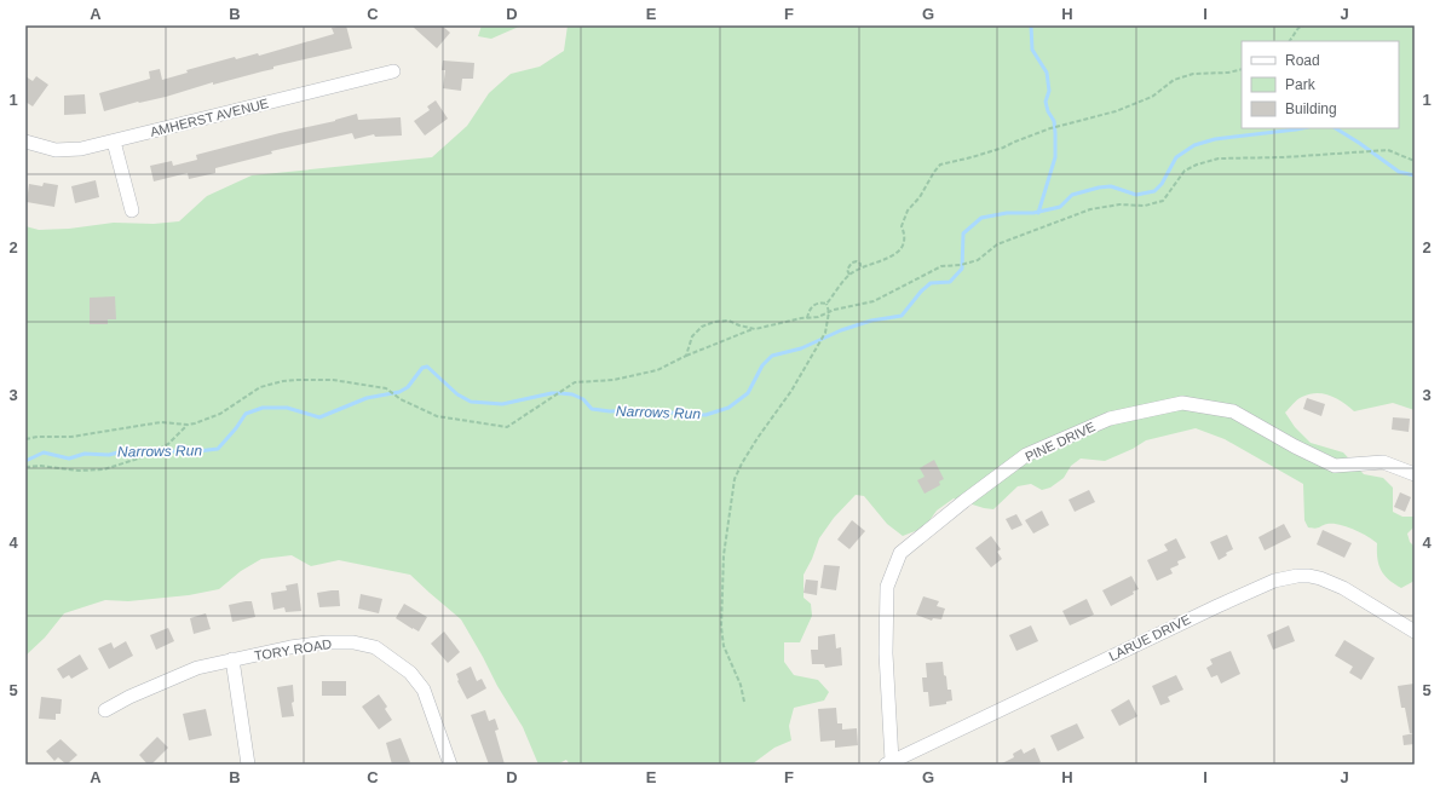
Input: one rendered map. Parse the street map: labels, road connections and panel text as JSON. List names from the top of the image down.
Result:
{
  "streets": {
    "street": [
      "AMHERST AVENUE",
      "PINE DRIVE",
      "LARUE DRIVE",
      "TORY ROAD"
    ]
  },
  "crossings": [
    ["PINE DRIVE", "LARUE DRIVE"]
  ],
  "water": ["Narrows Run"],
  "legend": ["Road", "Park", "Building"],
  "grid": {
    "columns": [
      "A",
      "B",
      "C",
      "D",
      "E",
      "F",
      "G",
      "H",
      "I",
      "J"
    ],
    "rows": [
      "1",
      "2",
      "3",
      "4",
      "5"
    ]
  }
}
